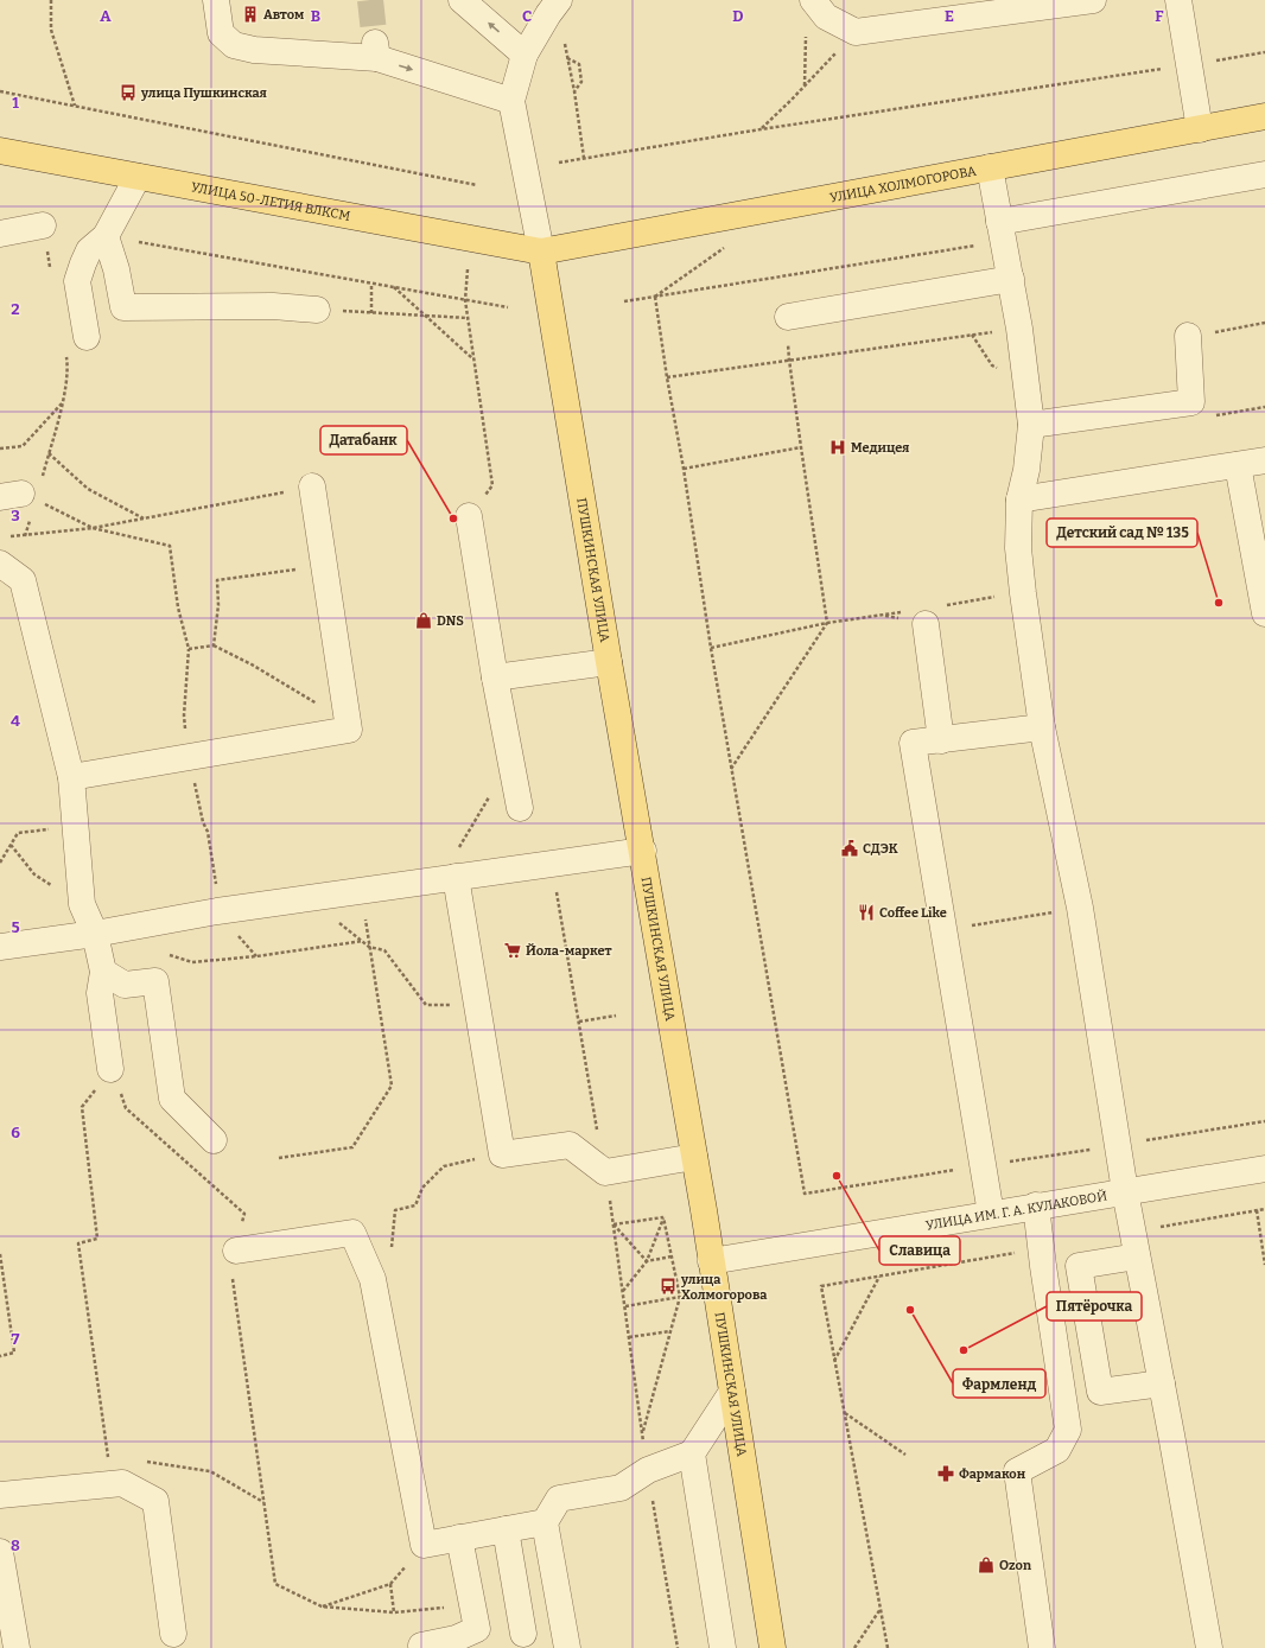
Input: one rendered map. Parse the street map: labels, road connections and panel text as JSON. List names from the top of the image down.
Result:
{
  "streets": {
    "main road": ["УЛИЦА ХОЛМОГОРОВА", "УЛИЦА 50-ЛЕТИЯ ВЛКСМ", "ПУШКИНСКАЯ УЛИЦА"],
    "street": ["УЛИЦА ИМ. Г. А. КУЛАКОВОЙ"]
  },
  "crossings": [
    ["УЛИЦА ХОЛМОГОРОВА", "УЛИЦА 50-ЛЕТИЯ ВЛКСМ"],
    ["УЛИЦА ХОЛМОГОРОВА", "ПУШКИНСКАЯ УЛИЦА"],
    ["УЛИЦА 50-ЛЕТИЯ ВЛКСМ", "ПУШКИНСКАЯ УЛИЦА"],
    ["ПУШКИНСКАЯ УЛИЦА", "УЛИЦА ИМ. Г. А. КУЛАКОВОЙ"]
  ],
  "places": {
    "building": ["Автом"],
    "bus stop": ["улица Пушкинская", "улица Холмогорова"],
    "hospital": ["Медицея"],
    "other": [
      "Датабанк",
      "Детский сад № 135",
      "Славица",
      "Фармленд",
      "Пятёрочка"
    ],
    "shop": ["DNS", "Ozon"],
    "public building": ["СДЭК"],
    "restaurant": ["Coffee Like"],
    "supermarket": ["Йола-маркет"],
    "pharmacy": ["Фармакон"]
  },
  "grid": {
    "columns": [
      "A",
      "B",
      "C",
      "D",
      "E",
      "F"
    ],
    "rows": [
      "1",
      "2",
      "3",
      "4",
      "5",
      "6",
      "7",
      "8"
    ]
  }
}
